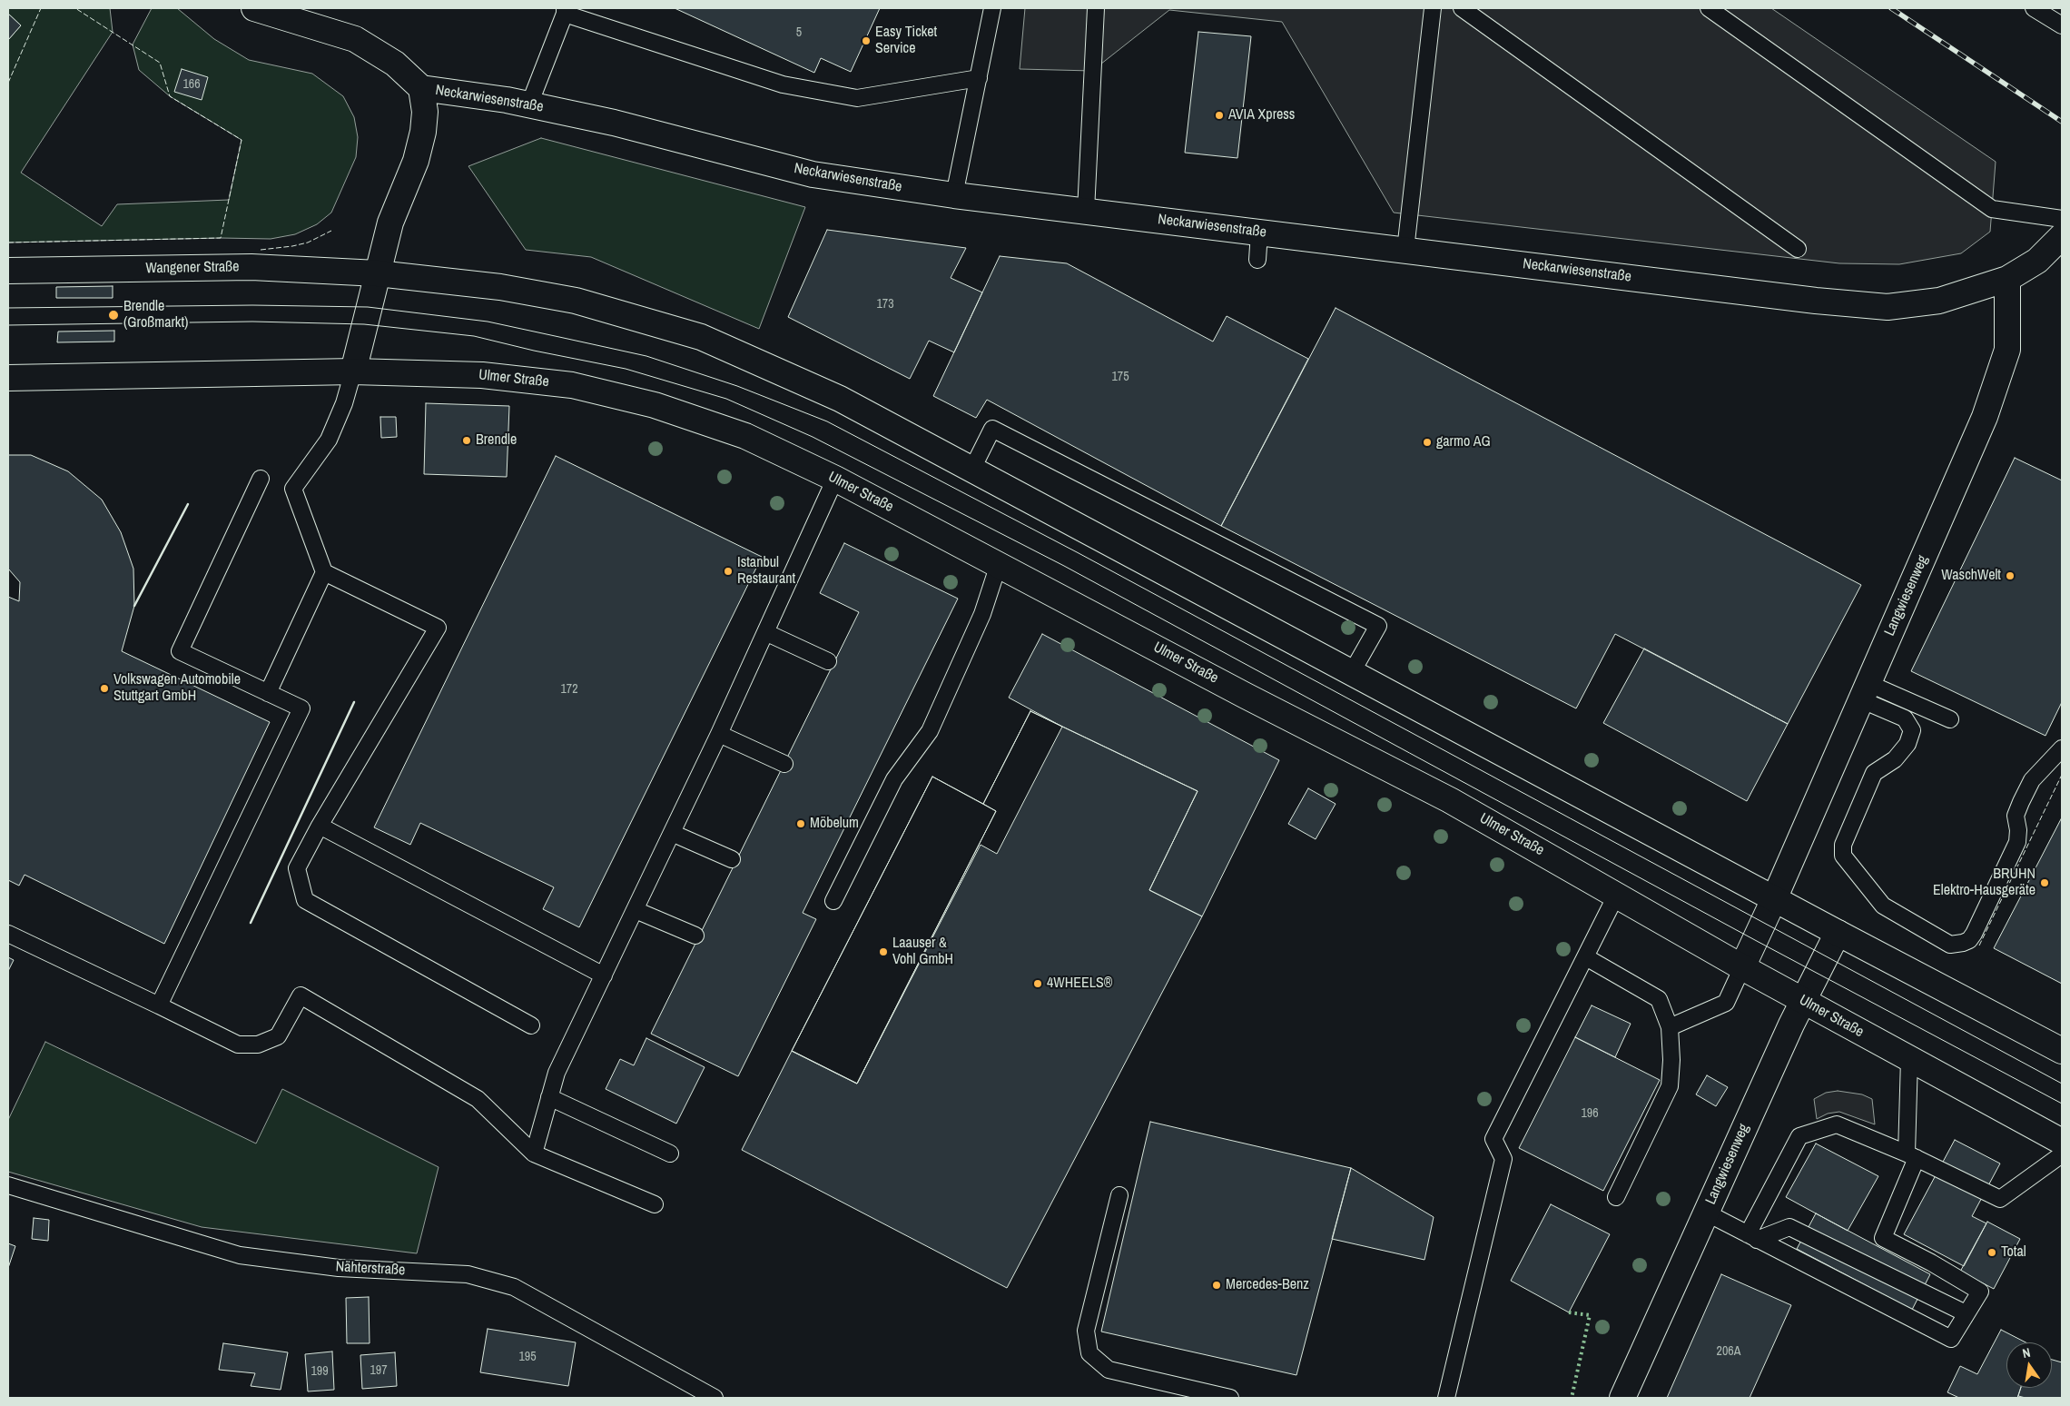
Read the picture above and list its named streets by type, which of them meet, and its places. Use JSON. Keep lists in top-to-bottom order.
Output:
{
  "streets": {
    "street": [
      "Neckarwiesenstraße",
      "Wangener Straße",
      "Ulmer Straße",
      "Langwiesenweg"
    ],
    "lane": ["Nähterstraße"]
  },
  "crossings": [
    ["Neckarwiesenstraße", "Langwiesenweg"],
    ["Ulmer Straße", "Langwiesenweg"]
  ],
  "places": [
    "Easy Ticket Service",
    "AVIA Xpress",
    "Brendle (Großmarkt)",
    "Brendle",
    "garmo AG",
    "Istanbul Restaurant",
    "WaschWelt",
    "Volkswagen Automobile Stuttgart GmbH",
    "Möbelum",
    "BRUHN Elektro-Hausgeräte",
    "Laauser & Vohl GmbH",
    "4WHEELS®",
    "Total",
    "Mercedes-Benz"
  ],
  "house_numbers": [
    "5",
    "166",
    "173",
    "175",
    "172",
    "196",
    "206A",
    "195",
    "197",
    "199"
  ],
  "north": "top"
}
